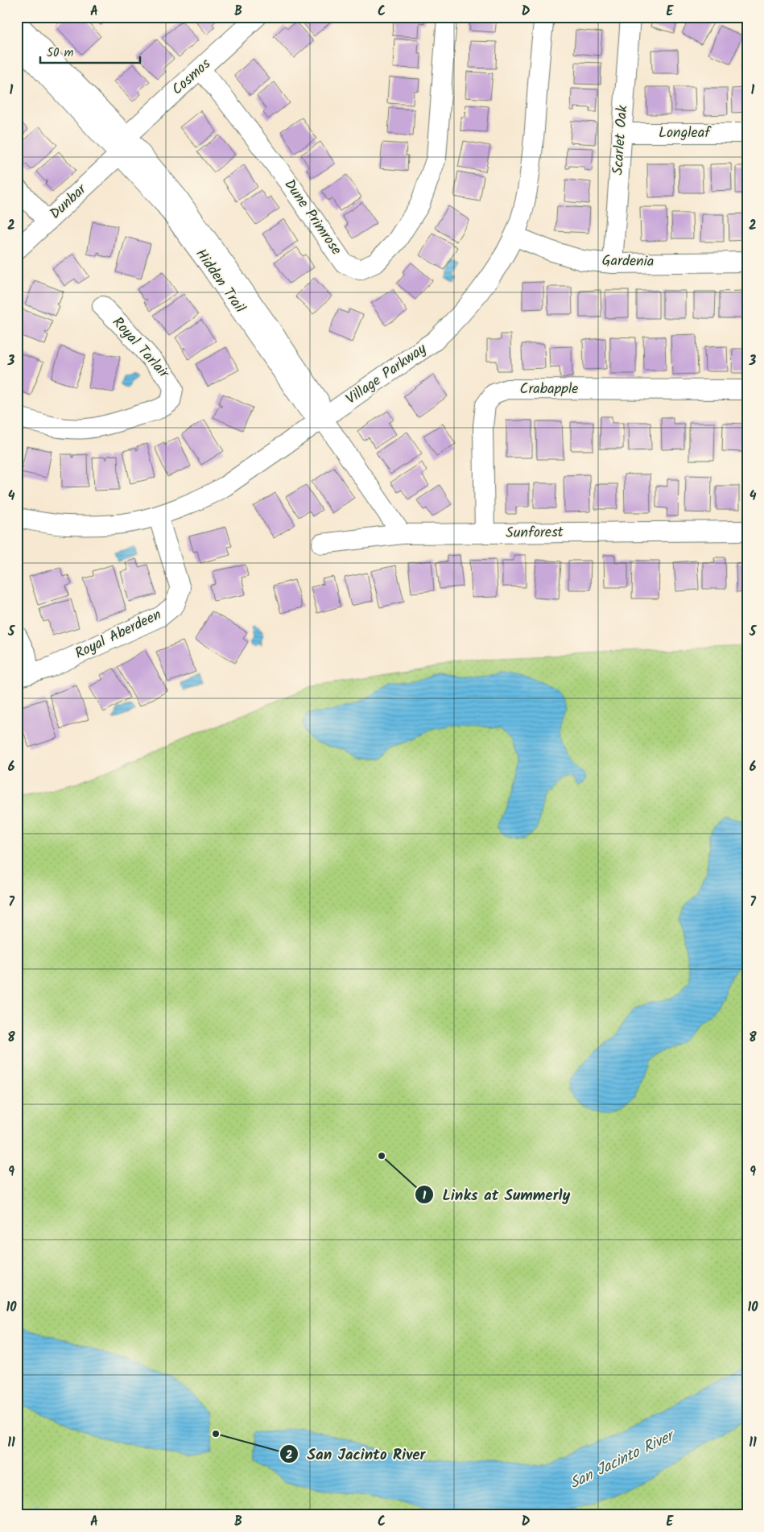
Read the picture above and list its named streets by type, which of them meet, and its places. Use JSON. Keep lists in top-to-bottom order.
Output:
{
  "streets": {
    "street": [
      "Cosmos",
      "Longleaf",
      "Scarlet Oak",
      "Dunbar",
      "Dune Primrose",
      "Gardenia",
      "Hidden Trail",
      "Royal Tarlair",
      "Village Parkway",
      "Crabapple",
      "Sunforest",
      "Royal Aberdeen"
    ]
  },
  "crossings": [
    ["Cosmos", "Dune Primrose"],
    ["Longleaf", "Scarlet Oak"],
    ["Scarlet Oak", "Gardenia"],
    ["Dunbar", "Hidden Trail"],
    ["Gardenia", "Village Parkway"],
    ["Hidden Trail", "Village Parkway"],
    ["Hidden Trail", "Sunforest"],
    ["Village Parkway", "Royal Aberdeen"],
    ["Crabapple", "Sunforest"]
  ],
  "water": ["San Jacinto River"],
  "places": ["Links at Summerly", "San Jacinto River"],
  "scale_bar": "50 m",
  "grid": {
    "columns": [
      "A",
      "B",
      "C",
      "D",
      "E"
    ],
    "rows": [
      "1",
      "2",
      "3",
      "4",
      "5",
      "6",
      "7",
      "8",
      "9",
      "10",
      "11"
    ]
  }
}
